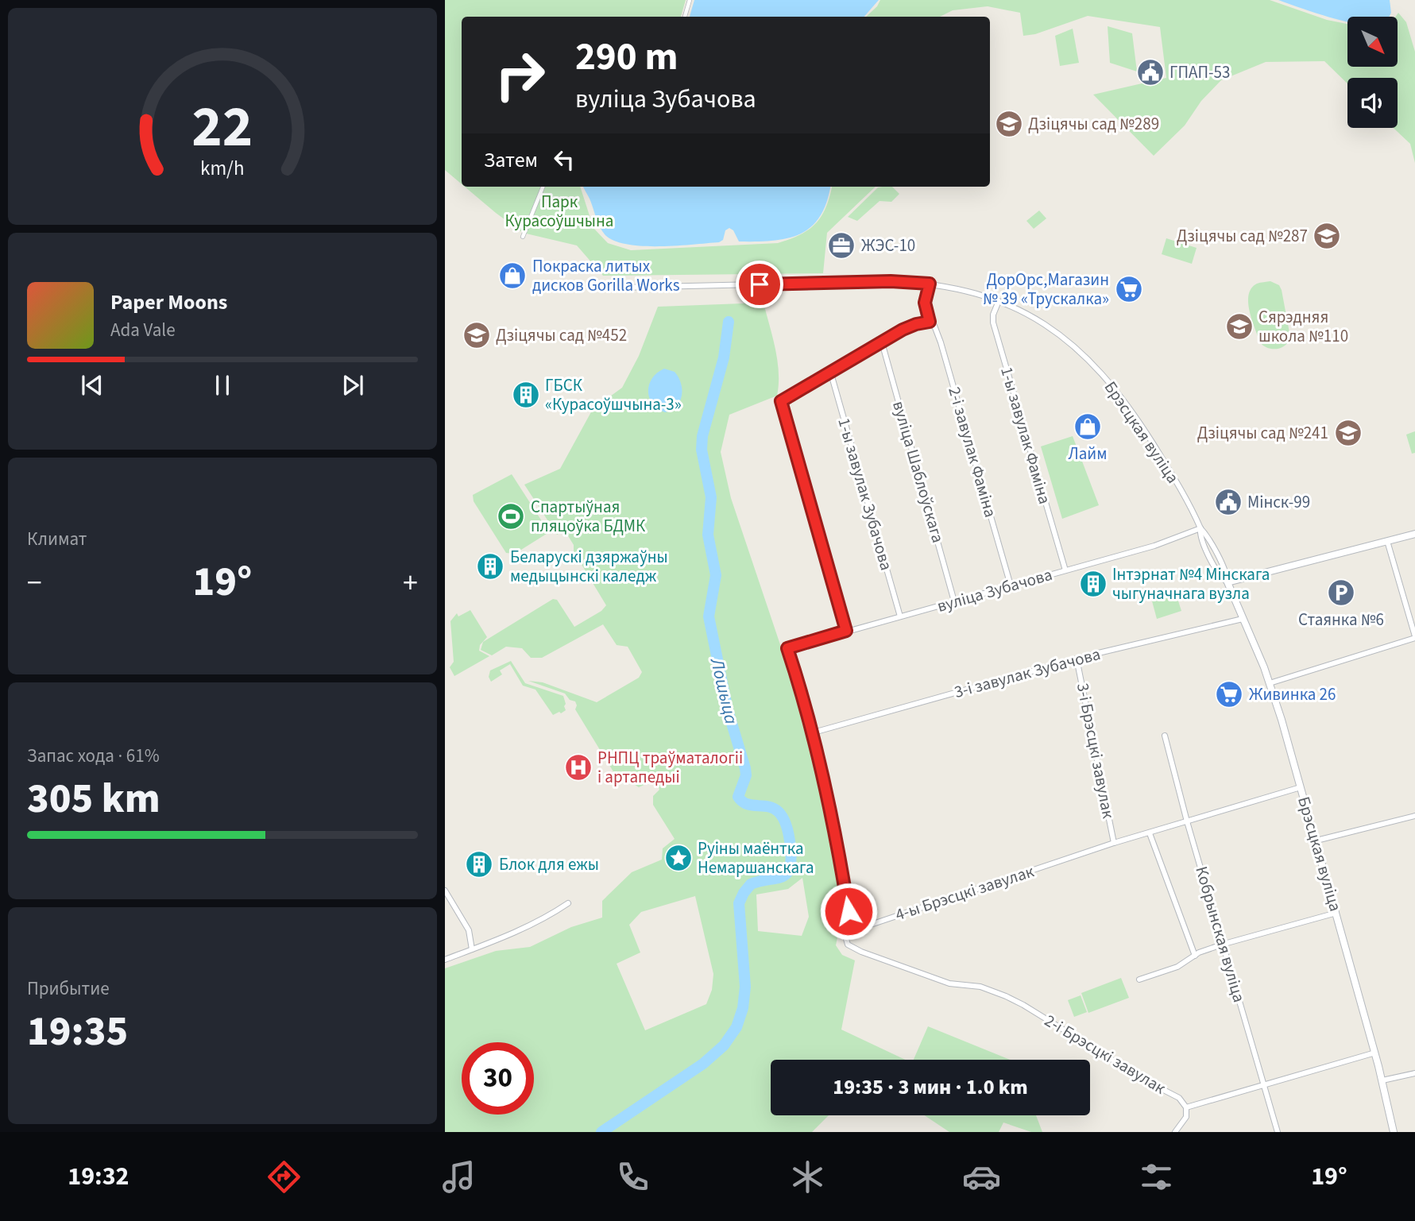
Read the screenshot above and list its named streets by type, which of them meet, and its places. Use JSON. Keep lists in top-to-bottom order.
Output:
{
  "streets": {
    "street": [
      "Брэсцкая вуліца",
      "1-ы завулак Фаміна",
      "2-і завулак Фаміна",
      "вуліца Шаблоўскага",
      "1-ы завулак Зубачова",
      "вуліца Зубачова",
      "3-і завулак Зубачова",
      "3-і Брэсцкі завулак",
      "4-ы Брэсцкі завулак",
      "Кобрынская вуліца",
      "2-і Брэсцкі завулак"
    ]
  },
  "crossings": [
    ["Брэсцкая вуліца", "1-ы завулак Фаміна"],
    ["Брэсцкая вуліца", "вуліца Зубачова"],
    ["Брэсцкая вуліца", "3-і завулак Зубачова"],
    ["Брэсцкая вуліца", "4-ы Брэсцкі завулак"],
    ["1-ы завулак Фаміна", "вуліца Зубачова"],
    ["2-і завулак Фаміна", "вуліца Зубачова"],
    ["вуліца Шаблоўскага", "вуліца Зубачова"],
    ["1-ы завулак Зубачова", "вуліца Зубачова"],
    ["вуліца Зубачова", "3-і завулак Зубачова"],
    ["3-і завулак Зубачова", "3-і Брэсцкі завулак"],
    ["3-і Брэсцкі завулак", "4-ы Брэсцкі завулак"],
    ["4-ы Брэсцкі завулак", "Кобрынская вуліца"],
    ["4-ы Брэсцкі завулак", "2-і Брэсцкі завулак"]
  ],
  "water": ["Лошыца"],
  "parks": ["Парк Курасоўшчына"],
  "places": {
    "public building": ["ГПАП-53", "Мінск-99"],
    "school or university": [
      "Дзіцячы сад №289",
      "Дзіцячы сад №287",
      "Сярэдняя школа №110",
      "Дзіцячы сад №452",
      "Дзіцячы сад №241"
    ],
    "office": ["ЖЭС-10"],
    "shop": ["Покраска литых дисков Gorilla Works", "Лайм"],
    "supermarket": ["ДорОрс,Магазин № 39 «Трускалка»", "Живинка 26"],
    "building": [
      "ГБСК «Курасоўшчына-3»",
      "Беларускі дзяржаўны медыцынскі каледж",
      "Інтэрнат №4 Мінскага чыгуначнага вузла",
      "Блок для ежы"
    ],
    "sports": ["Спартыўная пляцоўка БДМК"],
    "parking": ["Стаянка №6"],
    "hospital": ["РНПЦ траўматалогіі і артапедыі"],
    "place": ["Руіны маёнтка Немаршанскага"]
  },
  "north": "bottom right",
  "page": {
    "turn": ["290 m", "вуліца Зубачова"],
    "then": "Затем",
    "song": ["Paper Moons", "Ada Vale"],
    "tile": [
      "Климат",
      ["Запас хода · 61%", "305 km"],
      ["Прибытие", "19:35"]
    ],
    "heat": ["−", "19°", "+"],
    "limit": "30",
    "trip": "19:35 · 3 мин · 1.0 km",
    "tabs": ["19:32", "19°"],
    "gauge": ["22", "km/h"]
  }
}
